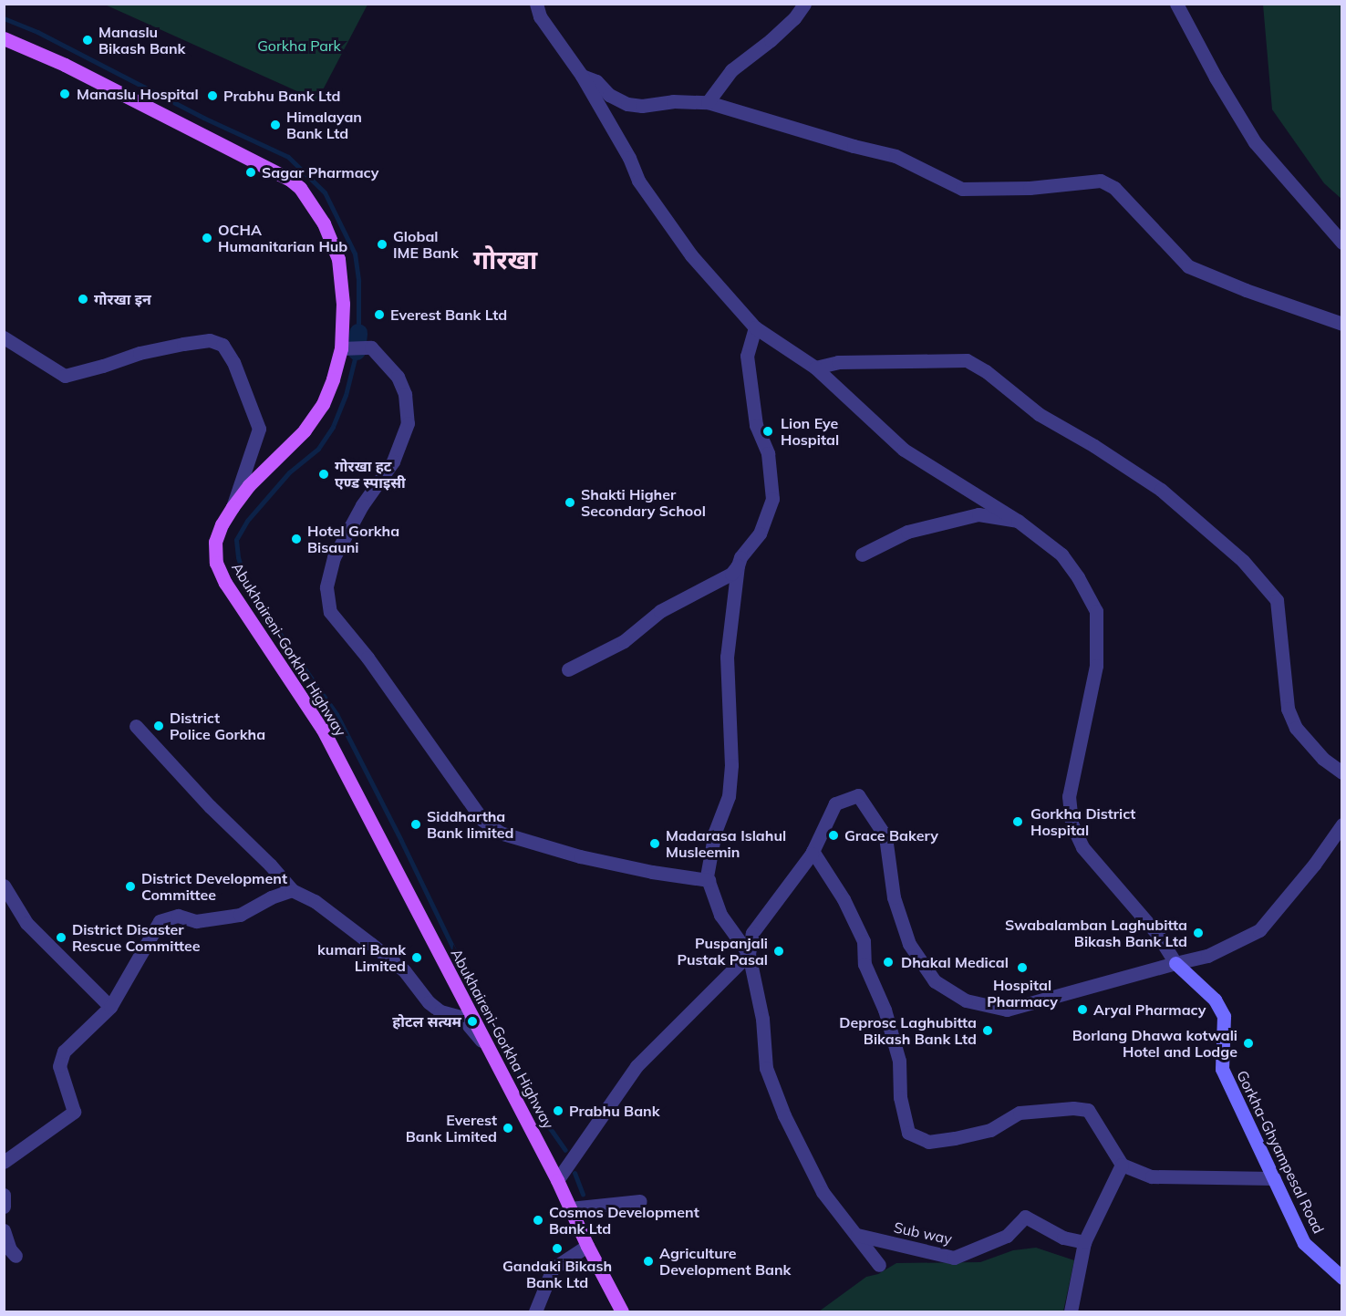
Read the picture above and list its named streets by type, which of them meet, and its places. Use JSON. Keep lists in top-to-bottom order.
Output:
{
  "streets": {
    "main road": ["Abukhaireni-Gorkha Highway", "Gorkha-Ghyampesal Road"],
    "street": ["Sub way"]
  },
  "districts": ["गोरखा"],
  "parks": ["Gorkha Park"],
  "places": [
    "Manaslu Bikash Bank",
    "Manaslu Hospital",
    "Prabhu Bank Ltd",
    "Himalayan Bank Ltd",
    "Sagar Pharmacy",
    "OCHA Humanitarian Hub",
    "Global IME Bank",
    "गोरखा इन",
    "Everest Bank Ltd",
    "Lion Eye Hospital",
    "गोरखा हट एण्ड स्पाइसी",
    "Shakti Higher Secondary School",
    "Hotel Gorkha Bisauni",
    "District Police Gorkha",
    "Gorkha District Hospital",
    "Siddhartha Bank limited",
    "Grace Bakery",
    "Madarasa Islahul Musleemin",
    "District Development Committee",
    "Swabalamban Laghubitta Bikash Bank Ltd",
    "District Disaster Rescue Committee",
    "Puspanjali Pustak Pasal",
    "kumari Bank Limited",
    "Dhakal Medical",
    "Hospital Pharmacy",
    "Aryal Pharmacy",
    "होटल सत्यम",
    "Deprosc Laghubitta Bikash Bank Ltd",
    "Borlang Dhawa kotwali Hotel and Lodge",
    "Prabhu Bank",
    "Everest Bank Limited",
    "Cosmos Development Bank Ltd",
    "Gandaki Bikash Bank Ltd",
    "Agriculture Development Bank"
  ]
}
